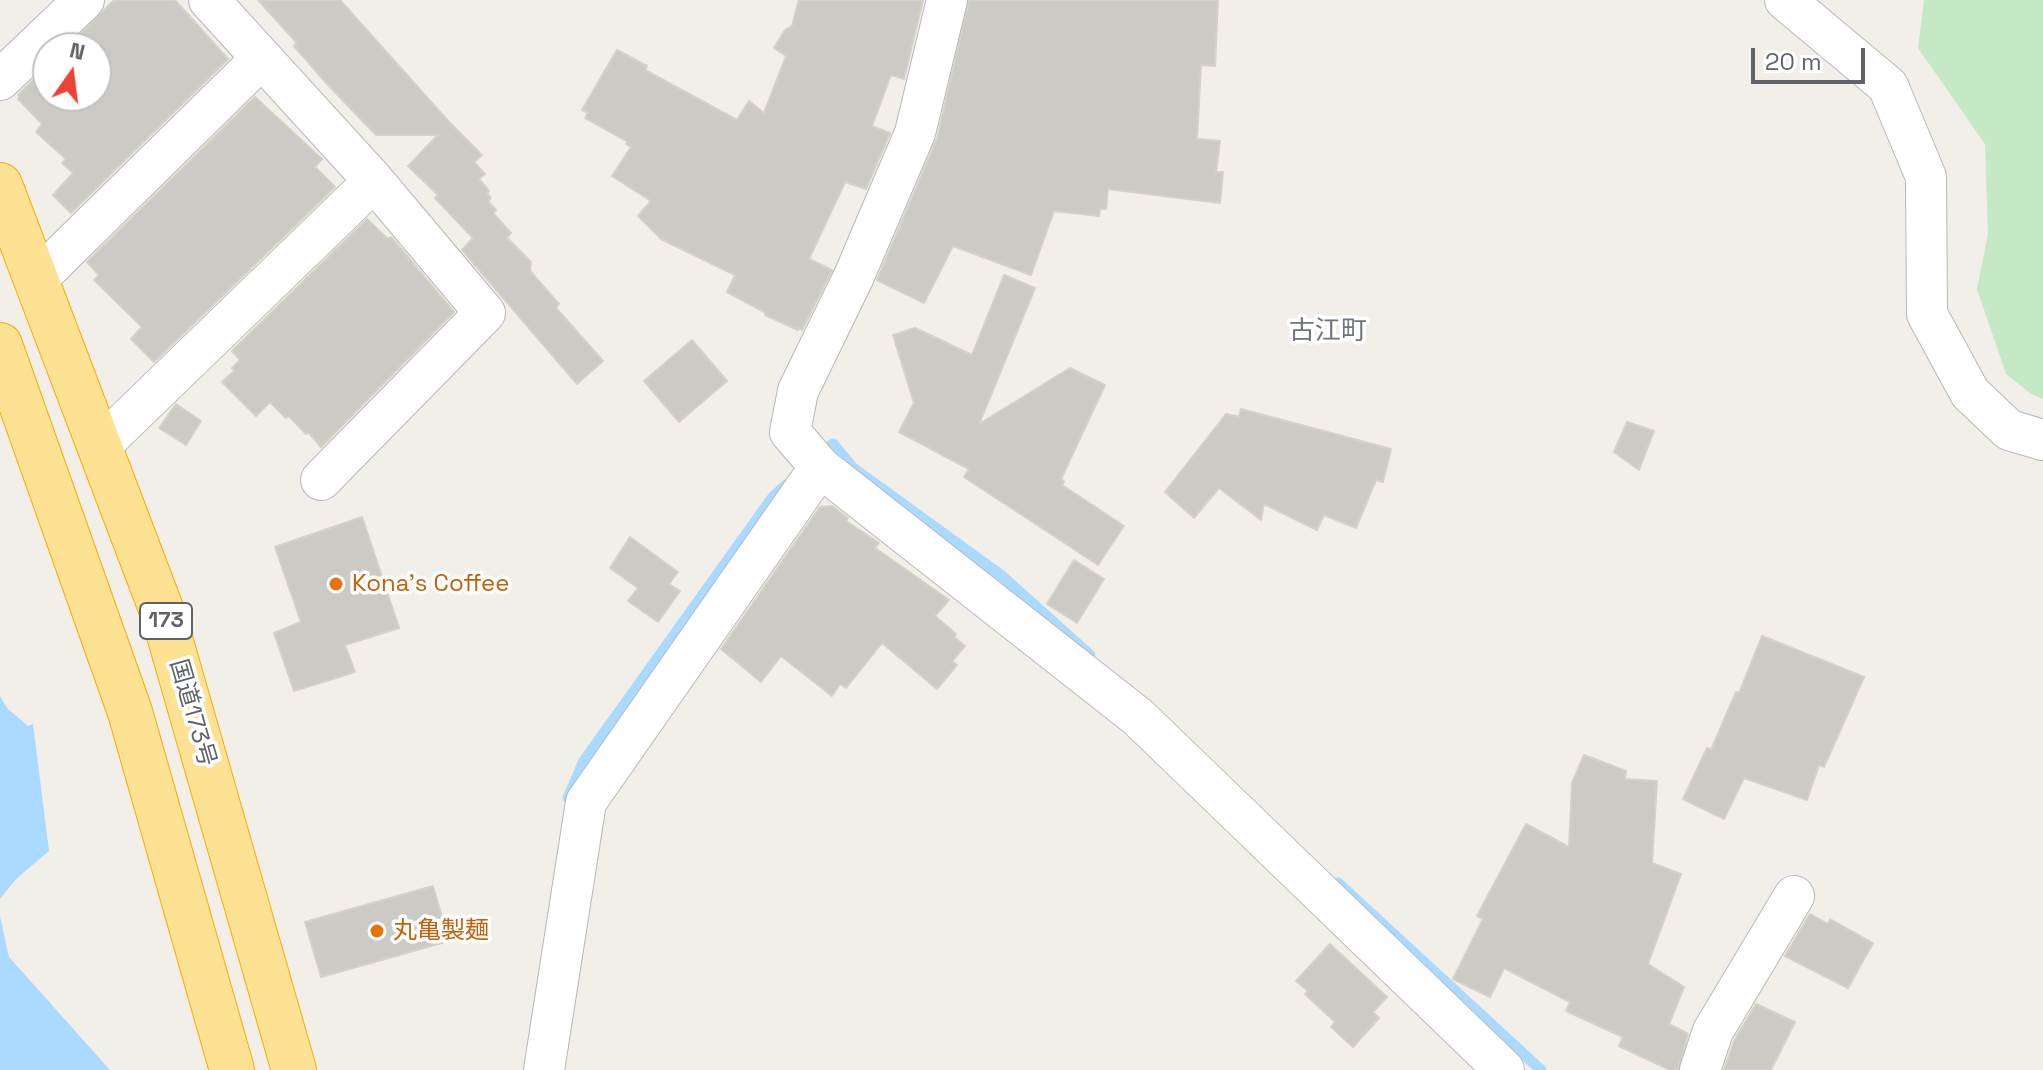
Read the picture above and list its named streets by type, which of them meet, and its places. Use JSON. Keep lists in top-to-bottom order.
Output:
{
  "streets": {
    "highway": ["173", "国道173号"]
  },
  "districts": ["古江町"],
  "places": ["Kona's Coffee", "丸亀製麺"],
  "scale_bar": "20 m",
  "north": "top"
}
